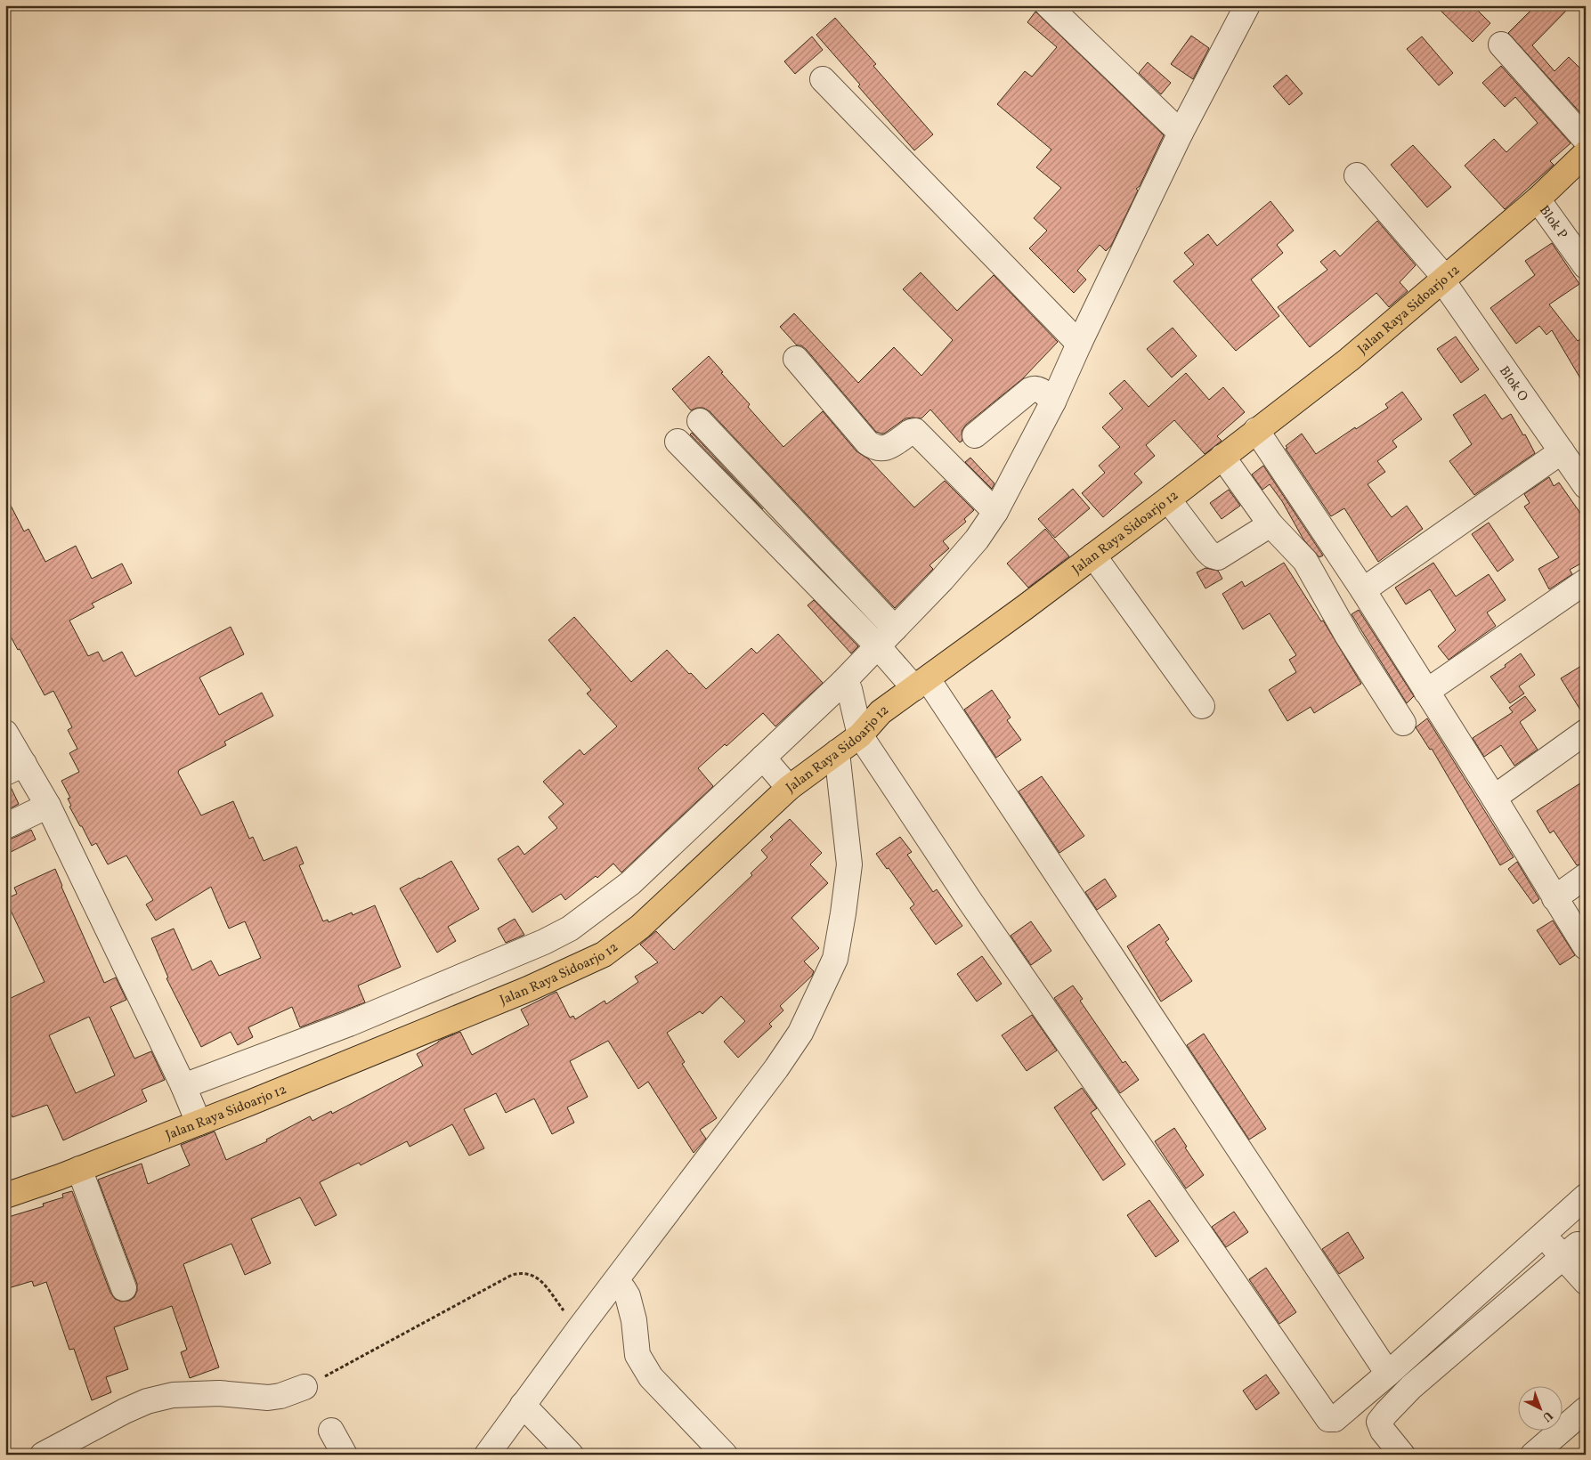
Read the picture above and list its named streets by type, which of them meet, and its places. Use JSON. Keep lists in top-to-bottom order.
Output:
{
  "streets": {
    "main road": ["Jalan Raya Sidoarjo 12"],
    "street": ["Blok P", "Blok O"]
  },
  "crossings": [
    ["Blok P", "Jalan Raya Sidoarjo 12"],
    ["Jalan Raya Sidoarjo 12", "Blok O"]
  ],
  "north": "bottom right"
}
